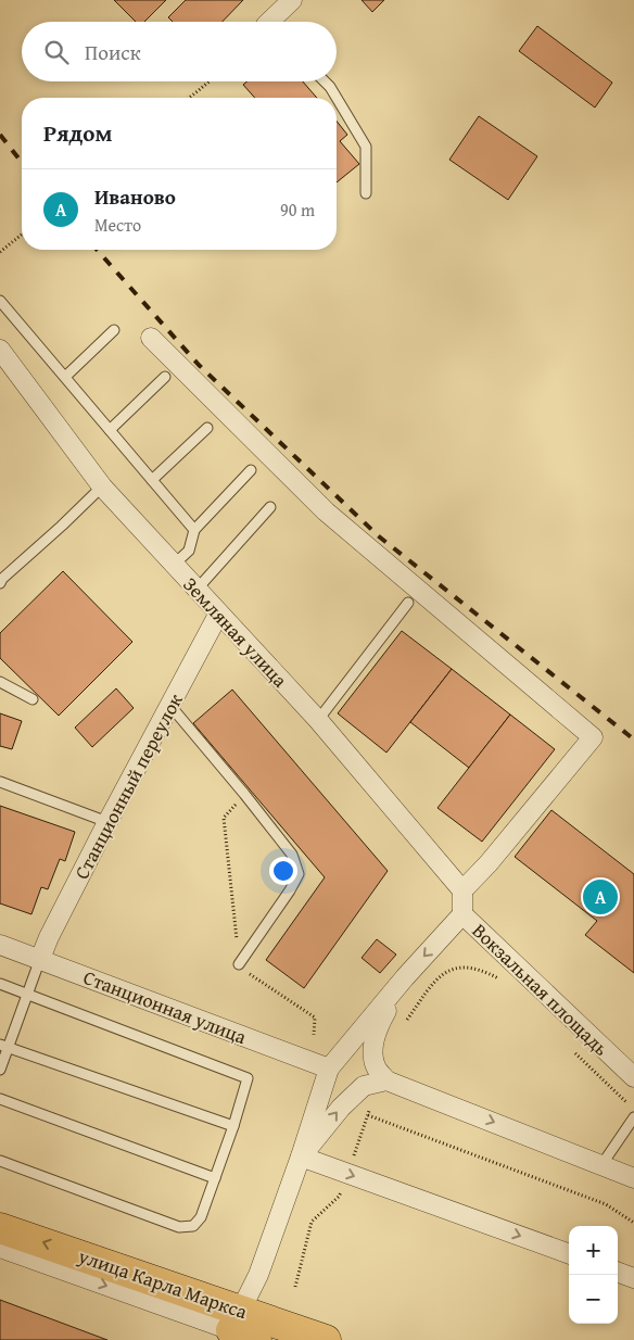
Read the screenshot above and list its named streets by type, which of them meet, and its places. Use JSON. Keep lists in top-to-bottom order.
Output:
{
  "streets": {
    "main road": ["улица Карла Маркса"],
    "street": [
      "Земляная улица",
      "Станционный переулок",
      "Вокзальная площадь",
      "Станционная улица"
    ]
  },
  "crossings": [
    ["Земляная улица", "Станционный переулок"],
    ["Станционный переулок", "Станционная улица"],
    ["Вокзальная площадь", "Станционная улица"],
    ["Вокзальная площадь", "улица Карла Маркса"]
  ],
  "page": {
    "search": "Поиск",
    "heading": "Рядом",
    "list": [
      {
        "mark": "A",
        "name": "Иваново",
        "note": "Место",
        "value": "90 m"
      }
    ],
    "pins": "A",
    "map_buttons": ["+", "−"]
  }
}
